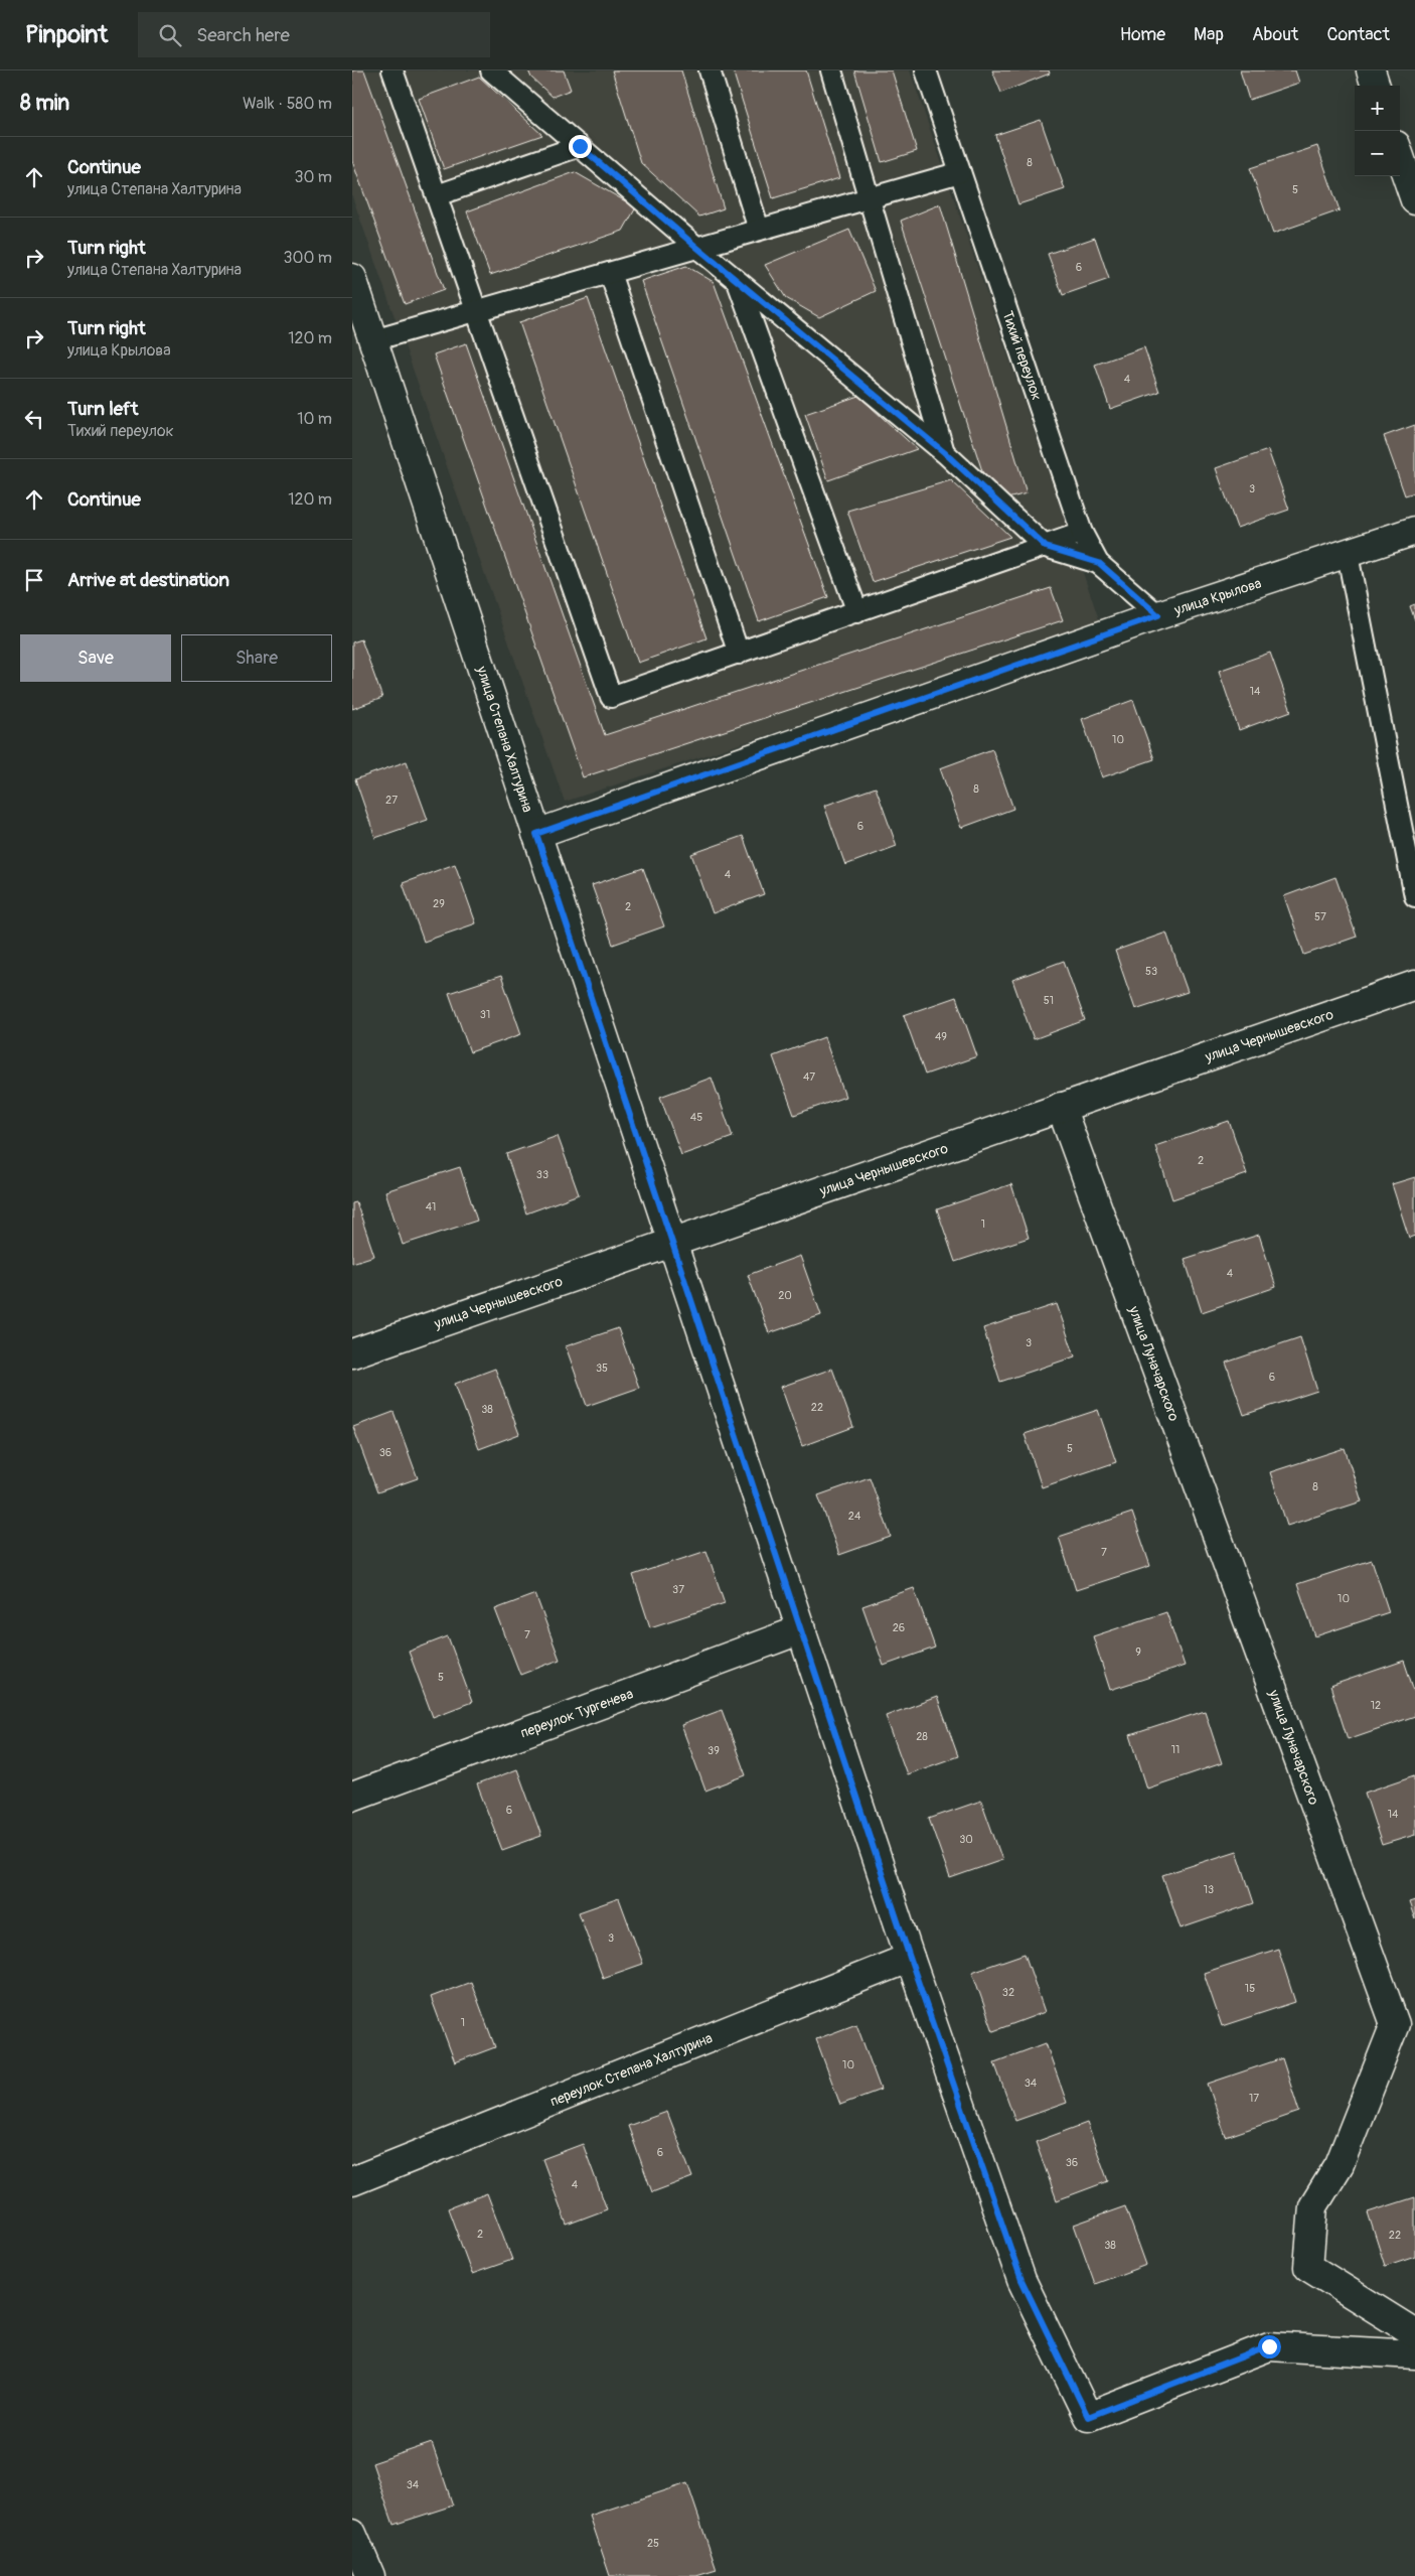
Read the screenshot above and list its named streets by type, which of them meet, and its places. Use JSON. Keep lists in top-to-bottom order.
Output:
{
  "streets": {
    "street": [
      "улица Крылова",
      "улица Степана Халтурина",
      "улица Чернышевского",
      "улица Луначарского",
      "переулок Тургенева",
      "переулок Степана Халтурина"
    ],
    "lane": ["Тихий переулок"]
  },
  "crossings": [
    ["Тихий переулок", "улица Крылова"],
    ["улица Крылова", "улица Степана Халтурина"],
    ["улица Степана Халтурина", "улица Чернышевского"],
    ["улица Степана Халтурина", "переулок Тургенева"],
    ["улица Степана Халтурина", "переулок Степана Халтурина"],
    ["улица Чернышевского", "улица Луначарского"]
  ],
  "house_numbers": [
    "8",
    "5",
    "6",
    "4",
    "3",
    "14",
    "10",
    "8",
    "27",
    "6",
    "4",
    "29",
    "2",
    "57",
    "53",
    "51",
    "31",
    "49",
    "47",
    "45",
    "2",
    "33",
    "41",
    "1",
    "4",
    "20",
    "3",
    "35",
    "6",
    "22",
    "38",
    "5",
    "36",
    "8",
    "24",
    "7",
    "37",
    "10",
    "26",
    "7",
    "9",
    "5",
    "12",
    "28",
    "11",
    "39",
    "6",
    "14",
    "30",
    "13",
    "3",
    "15",
    "32",
    "1",
    "10",
    "34",
    "17",
    "6",
    "36",
    "4",
    "2",
    "22",
    "38",
    "34",
    "25"
  ],
  "page": {
    "header": "Pinpoint",
    "search": "Search here",
    "nav": [
      "Home",
      "Map",
      "About",
      "Contact"
    ],
    "heading": ["8 min", "Walk · 580 m"],
    "map_buttons": ["+", "−"],
    "list": [
      ["Continue", "улица Степана Халтурина", "30 m"],
      ["Turn right", "улица Степана Халтурина", "300 m"],
      ["Turn right", "улица Крылова", "120 m"],
      ["Turn left", "Тихий переулок", "10 m"],
      ["Continue", "120 m"],
      "Arrive at destination"
    ],
    "buttons": ["Save", "Share"]
  }
}
